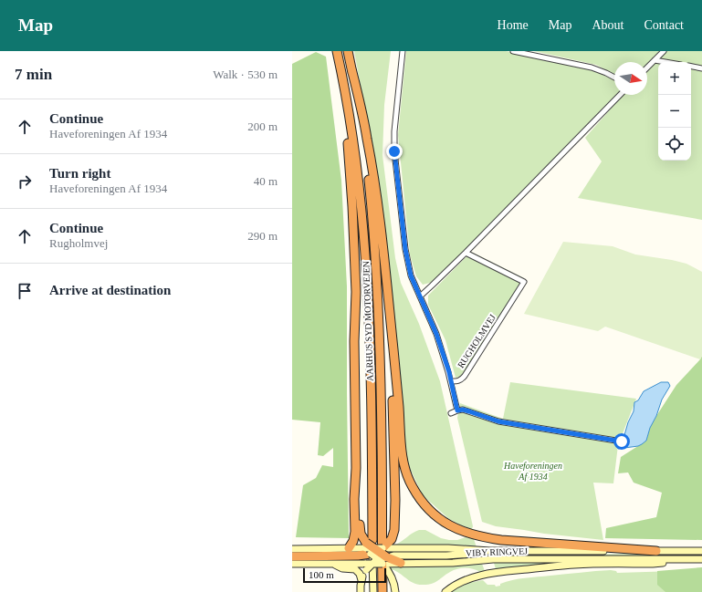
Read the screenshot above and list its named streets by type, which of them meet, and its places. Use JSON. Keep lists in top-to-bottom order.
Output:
{
  "streets": {
    "highway": ["AARHUS SYD MOTORVEJEN"],
    "main road": ["VIBY RINGVEJ"],
    "street": ["RUGHOLMVEJ"]
  },
  "crossings": [
    ["AARHUS SYD MOTORVEJEN", "VIBY RINGVEJ"]
  ],
  "parks": ["Haveforeningen Af 1934"],
  "scale_bar": "100 m",
  "north": "right",
  "page": {
    "header": "Map",
    "nav": [
      "Home",
      "Map",
      "About",
      "Contact"
    ],
    "heading": ["7 min", "Walk · 530 m"],
    "map_buttons": ["+", "−"],
    "list": [
      ["Continue", "Haveforeningen Af 1934", "200 m"],
      ["Turn right", "Haveforeningen Af 1934", "40 m"],
      ["Continue", "Rugholmvej", "290 m"],
      "Arrive at destination"
    ],
    "scale": "100 m"
  }
}
